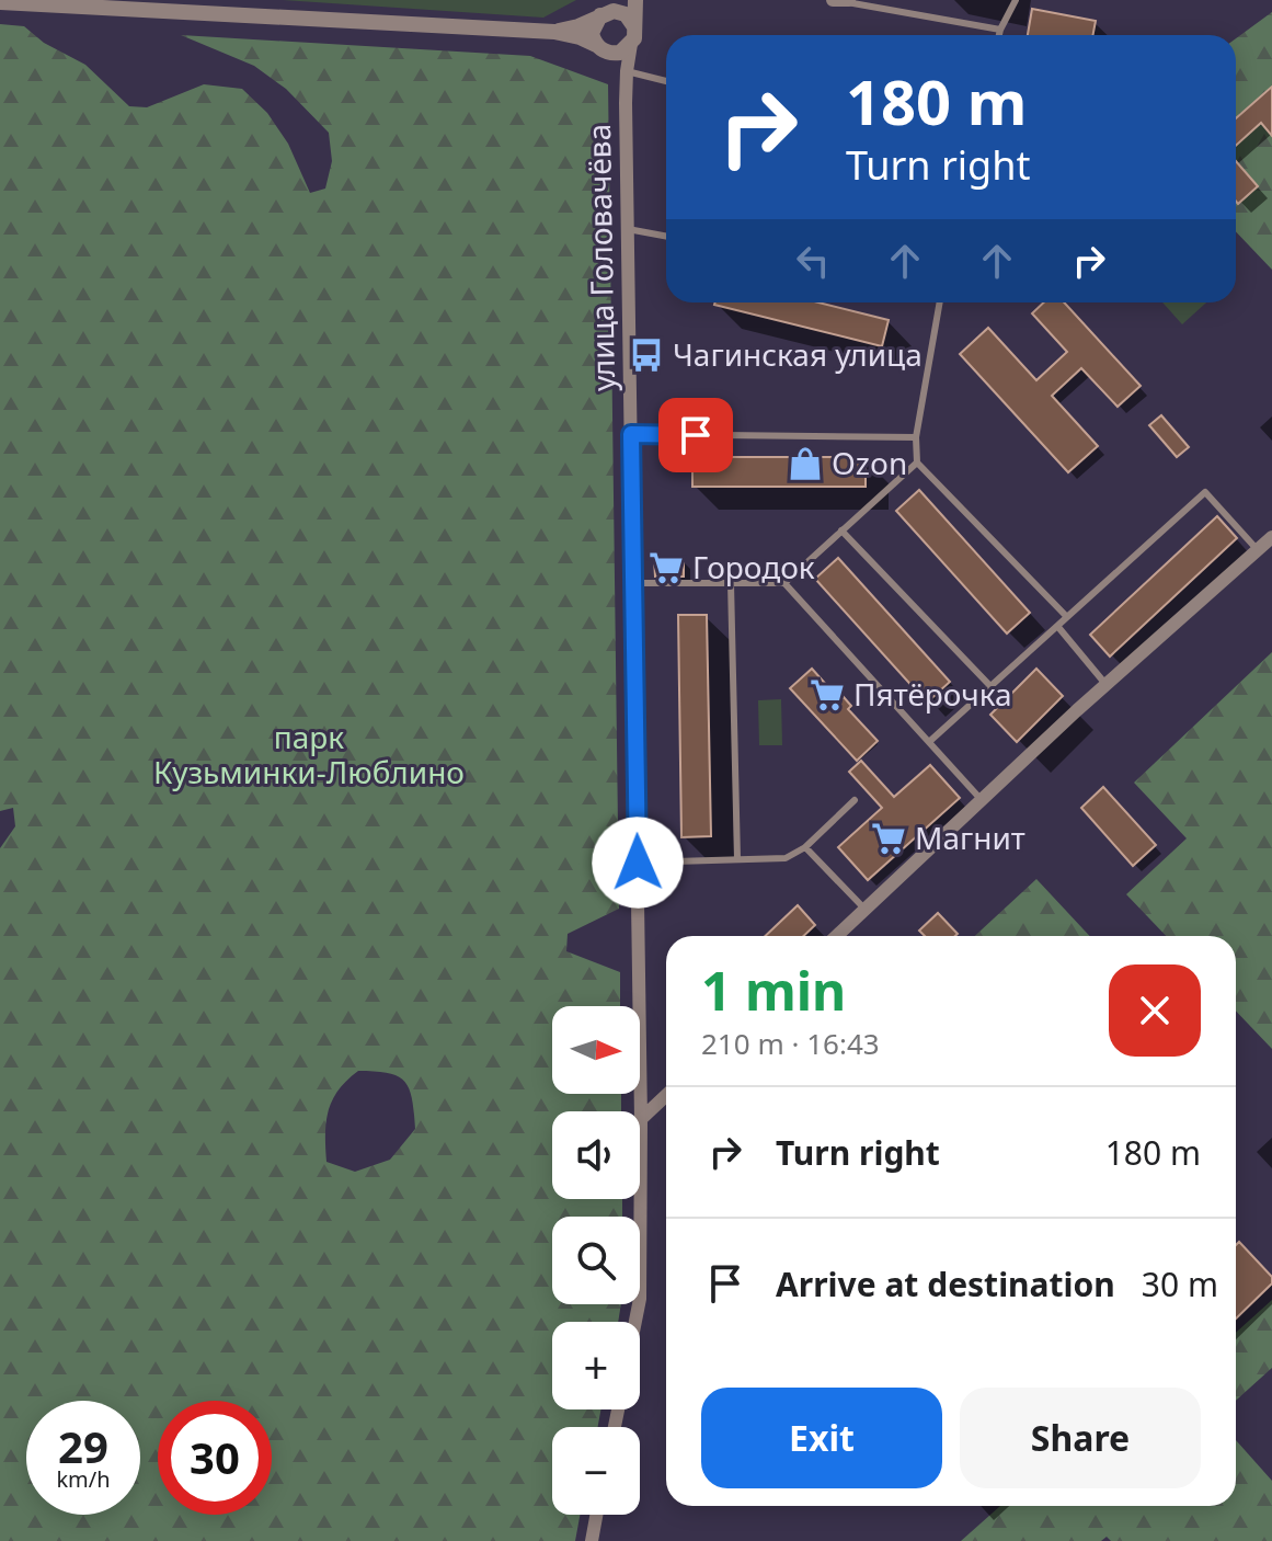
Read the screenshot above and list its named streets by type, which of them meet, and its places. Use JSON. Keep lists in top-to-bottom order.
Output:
{
  "streets": {
    "street": ["улица Головачёва"]
  },
  "parks": ["парк Кузьминки-Люблино"],
  "places": {
    "bus stop": ["Чагинская улица"],
    "shop": ["Ozon"],
    "supermarket": ["Городок", "Пятёрочка", "Магнит"]
  },
  "north": "right",
  "page": {
    "turn": ["180 m", "Turn right"],
    "heading": ["1 min", "210 m · 16:43"],
    "map_buttons": ["+", "−"],
    "list": [
      {
        "name": "Turn right",
        "value": "180 m"
      },
      {
        "name": "Arrive at destination",
        "value": "30 m"
      }
    ],
    "buttons": ["Exit", "Share"],
    "speed": "29 km/h",
    "limit": "30"
  }
}
